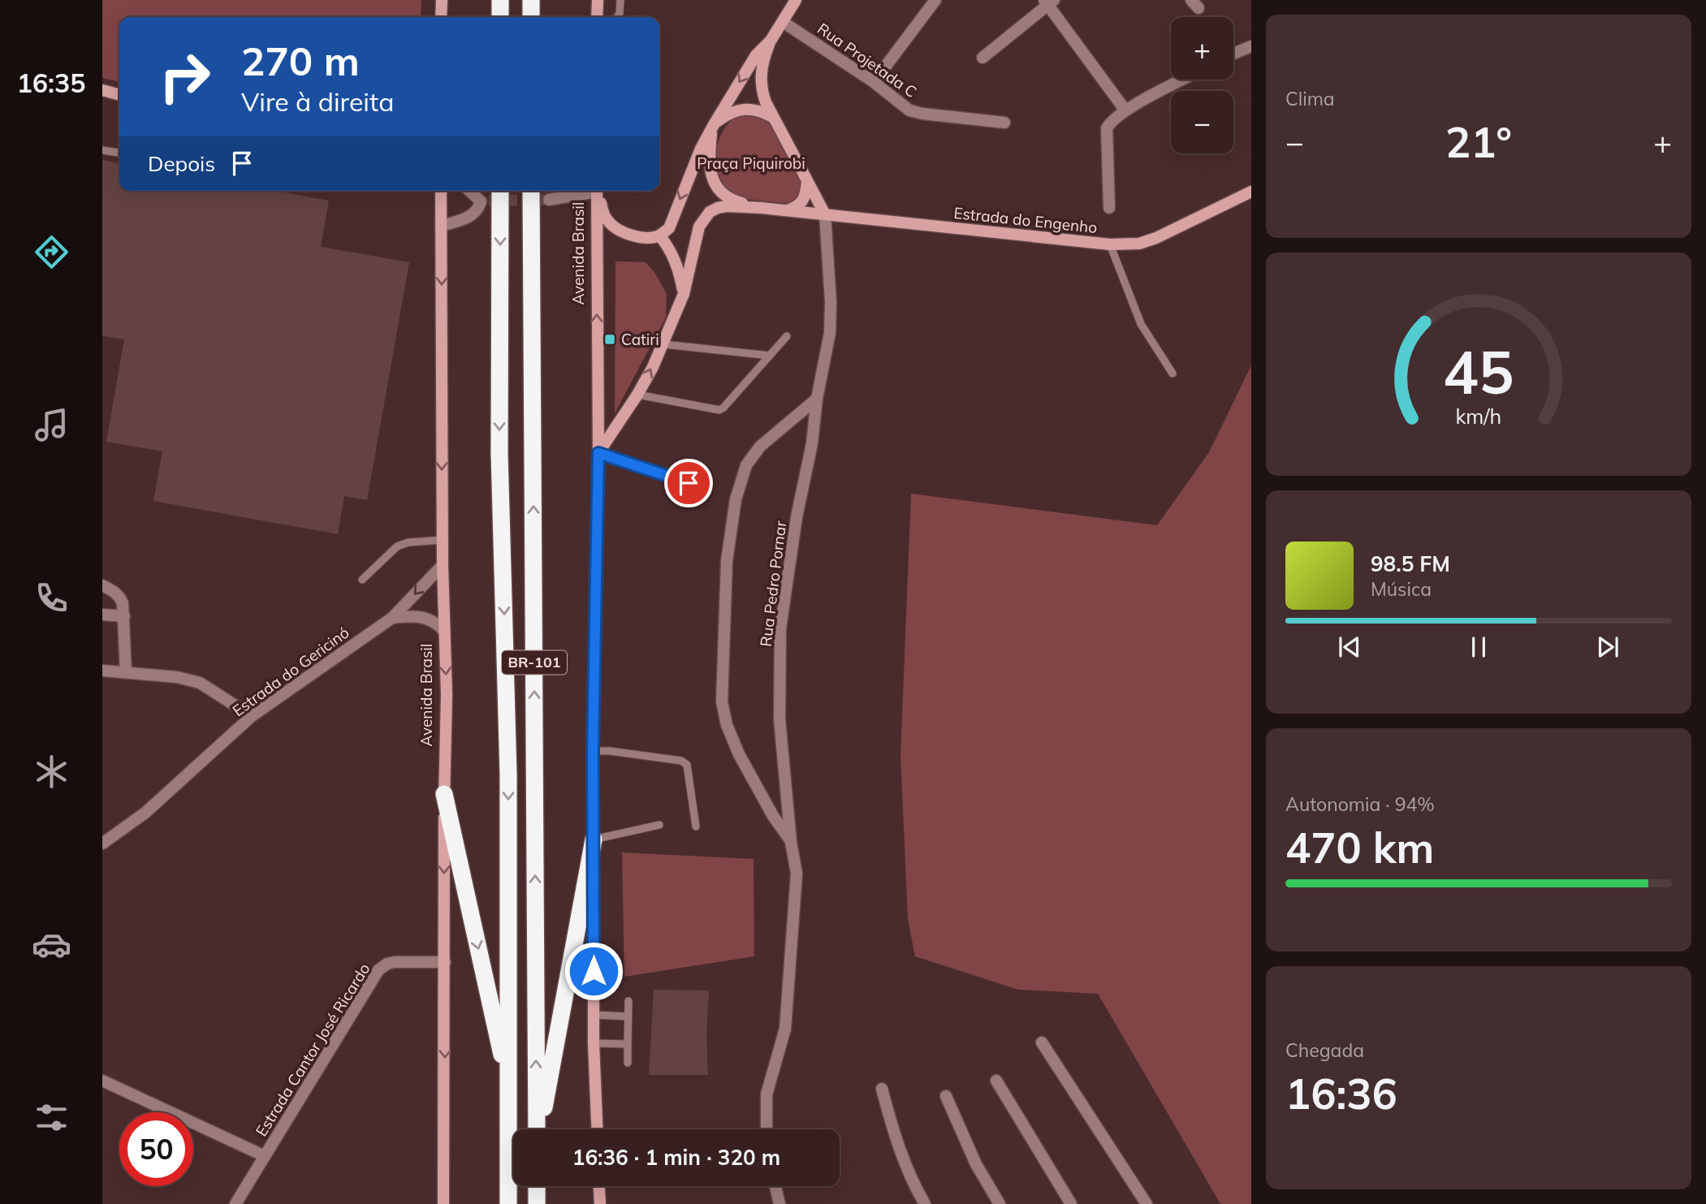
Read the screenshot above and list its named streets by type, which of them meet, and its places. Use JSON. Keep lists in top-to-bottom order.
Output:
{
  "streets": {
    "highway": ["BR-101"],
    "main road": ["Estrada do Engenho", "Avenida Brasil"],
    "street": [
      "Rua Projetada C",
      "Rua Pedro Pornar",
      "Estrada do Gericinó",
      "Estrada Cantor José Ricardo"
    ]
  },
  "crossings": [
    ["Estrada do Engenho", "Rua Pedro Pornar"],
    ["Avenida Brasil", "Estrada do Gericinó"],
    ["Avenida Brasil", "Estrada Cantor José Ricardo"]
  ],
  "parks": ["Praça Piquirobi"],
  "places": {
    "transit": ["Catiri"]
  },
  "page": {
    "tabs": "16:35",
    "tile": [
      "Clima",
      ["Autonomia · 94%", "470 km"],
      ["Chegada", "16:36"]
    ],
    "map_buttons": ["+", "−"],
    "turn": ["270 m", "Vire à direita"],
    "heat": ["−", "21°", "+"],
    "then": "Depois",
    "song": ["98.5 FM", "Música"],
    "limit": "50",
    "trip": "16:36 · 1 min · 320 m",
    "gauge": ["45", "km/h"]
  }
}
